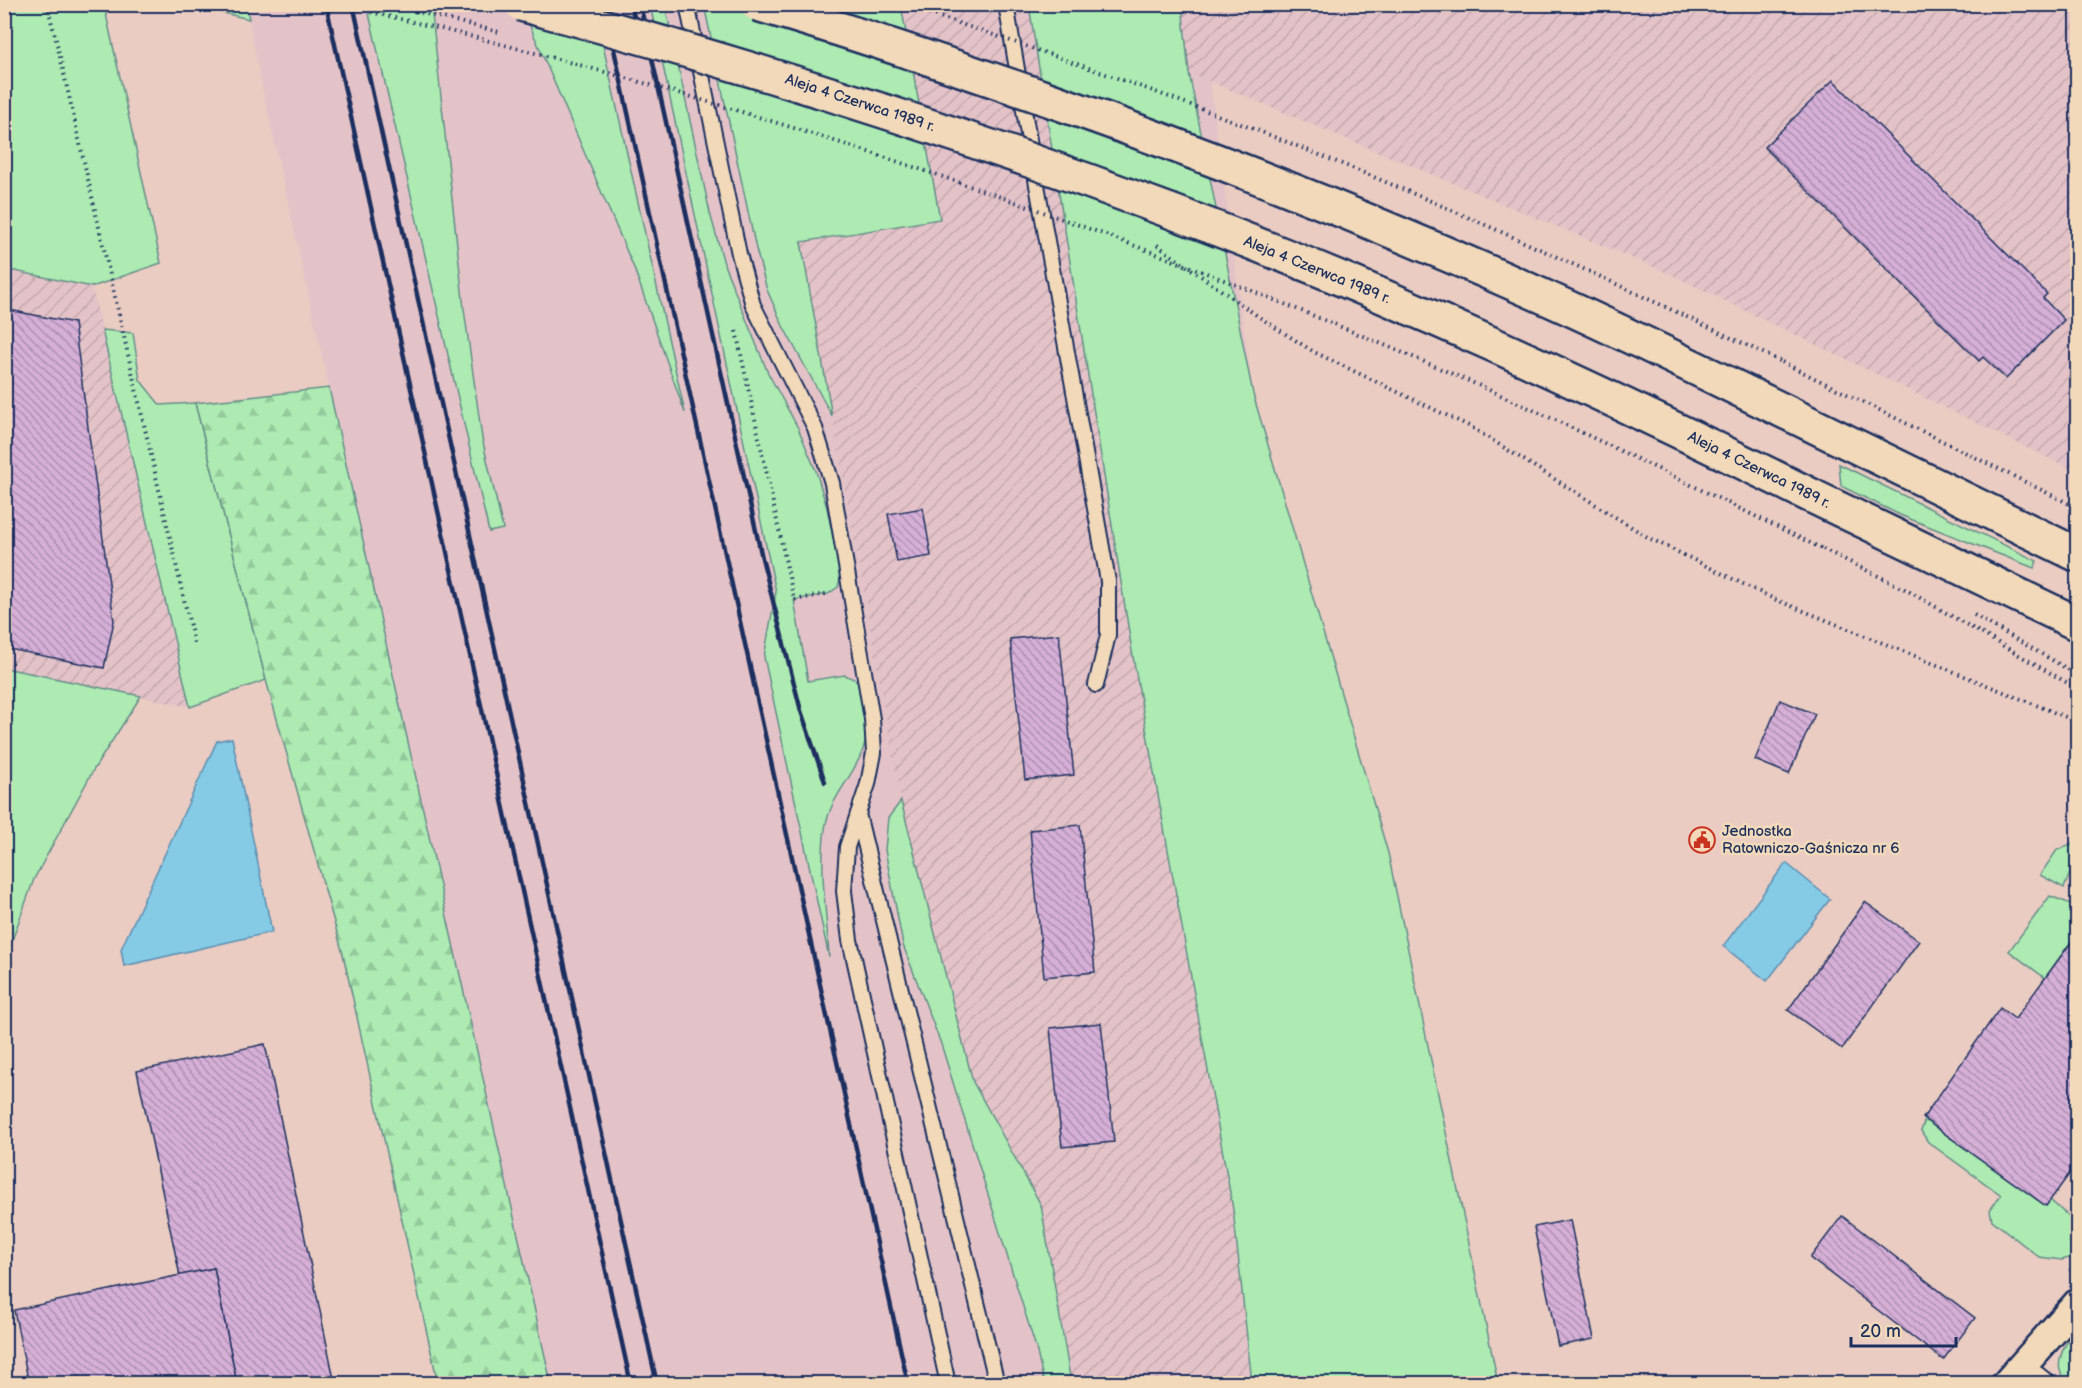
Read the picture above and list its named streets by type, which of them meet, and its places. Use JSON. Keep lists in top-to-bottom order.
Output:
{
  "streets": {
    "main road": ["Aleja 4 Czerwca 1989 r."]
  },
  "places": {
    "public building": ["Jednostka Ratowniczo-Gaśnicza nr 6"]
  },
  "scale_bar": "20 m"
}
